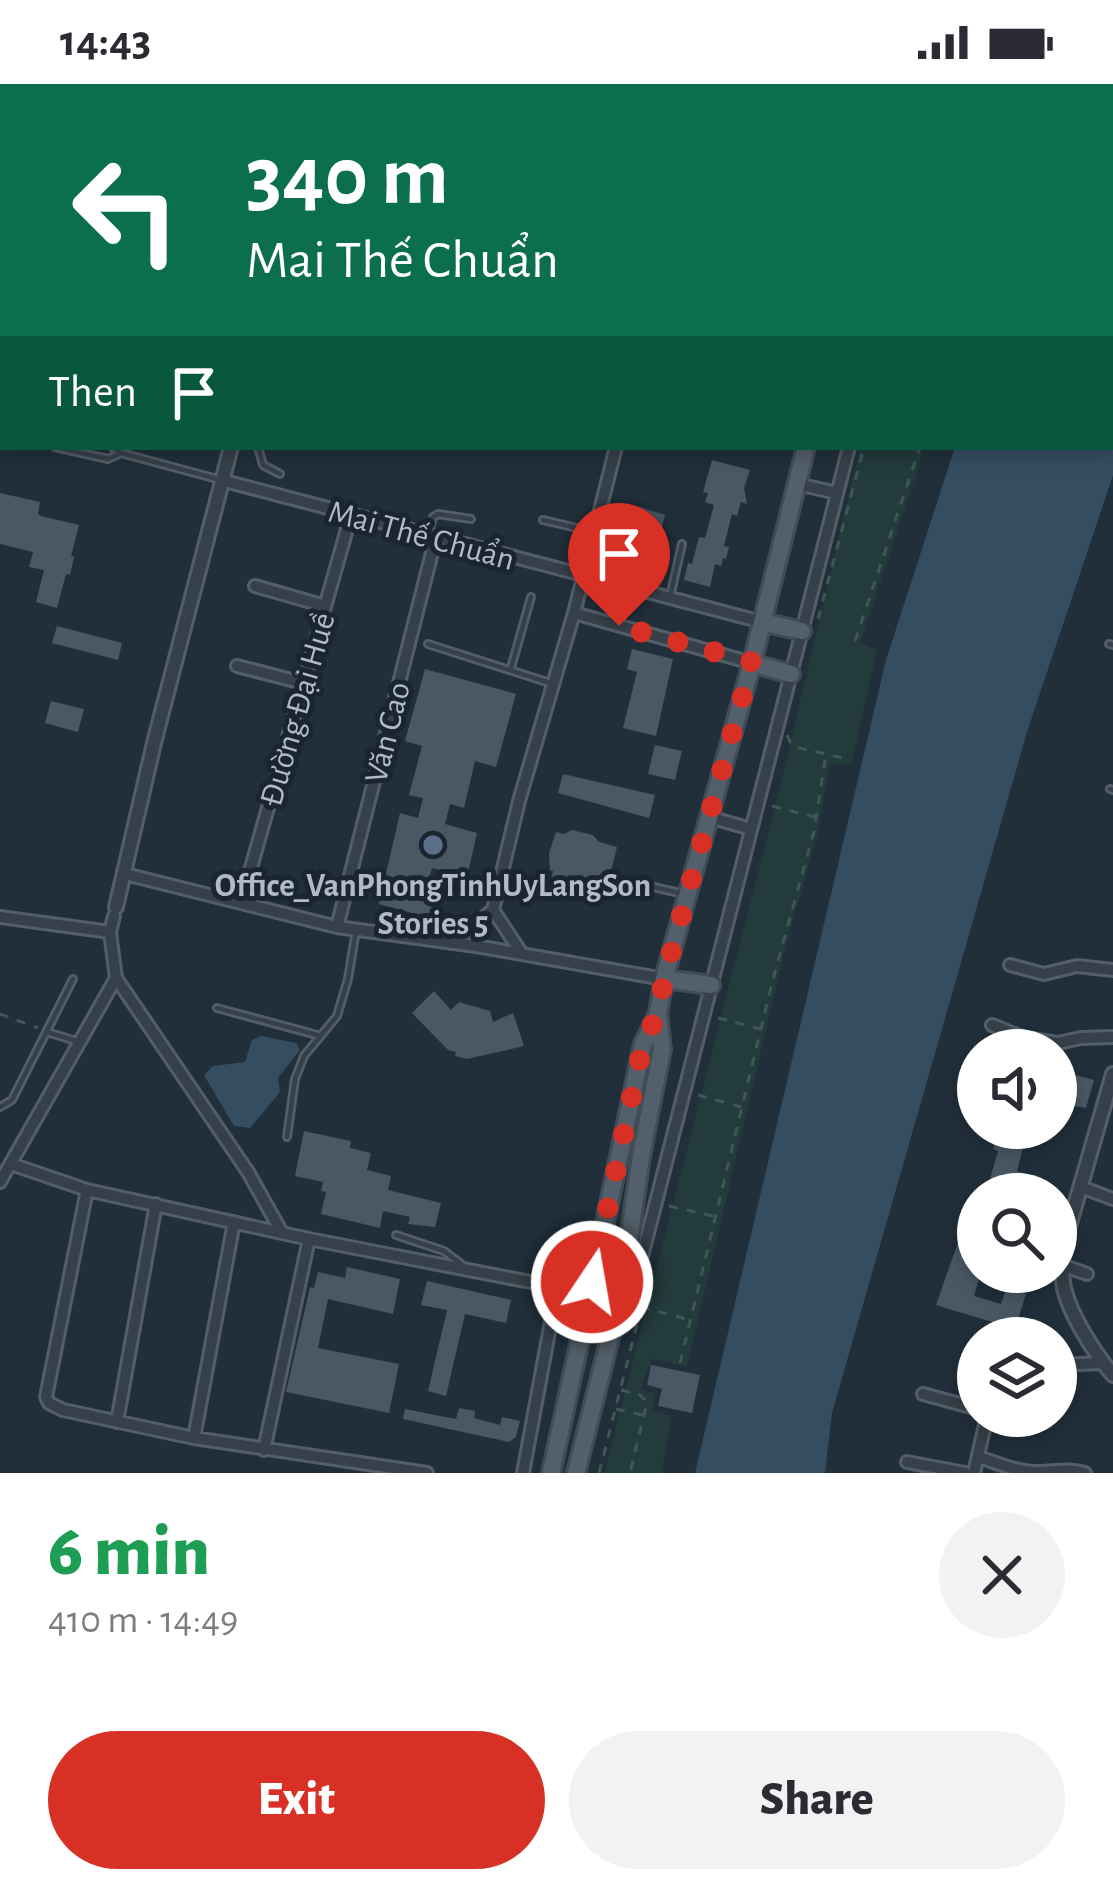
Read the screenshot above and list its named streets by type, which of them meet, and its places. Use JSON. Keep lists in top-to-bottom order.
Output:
{
  "streets": {
    "street": ["Mai Thế Chuẩn", "Đường Đại Huề", "Văn Cao"]
  },
  "crossings": [
    ["Mai Thế Chuẩn", "Đường Đại Huề"],
    ["Mai Thế Chuẩn", "Văn Cao"]
  ],
  "places": ["Office_VanPhongTinhUyLangSon Stories 5"],
  "page": {
    "status": "14:43",
    "turn": ["340 m", "Mai Thế Chuẩn"],
    "then": "Then",
    "heading": ["6 min", "410 m · 14:49"],
    "buttons": ["Exit", "Share"]
  }
}
